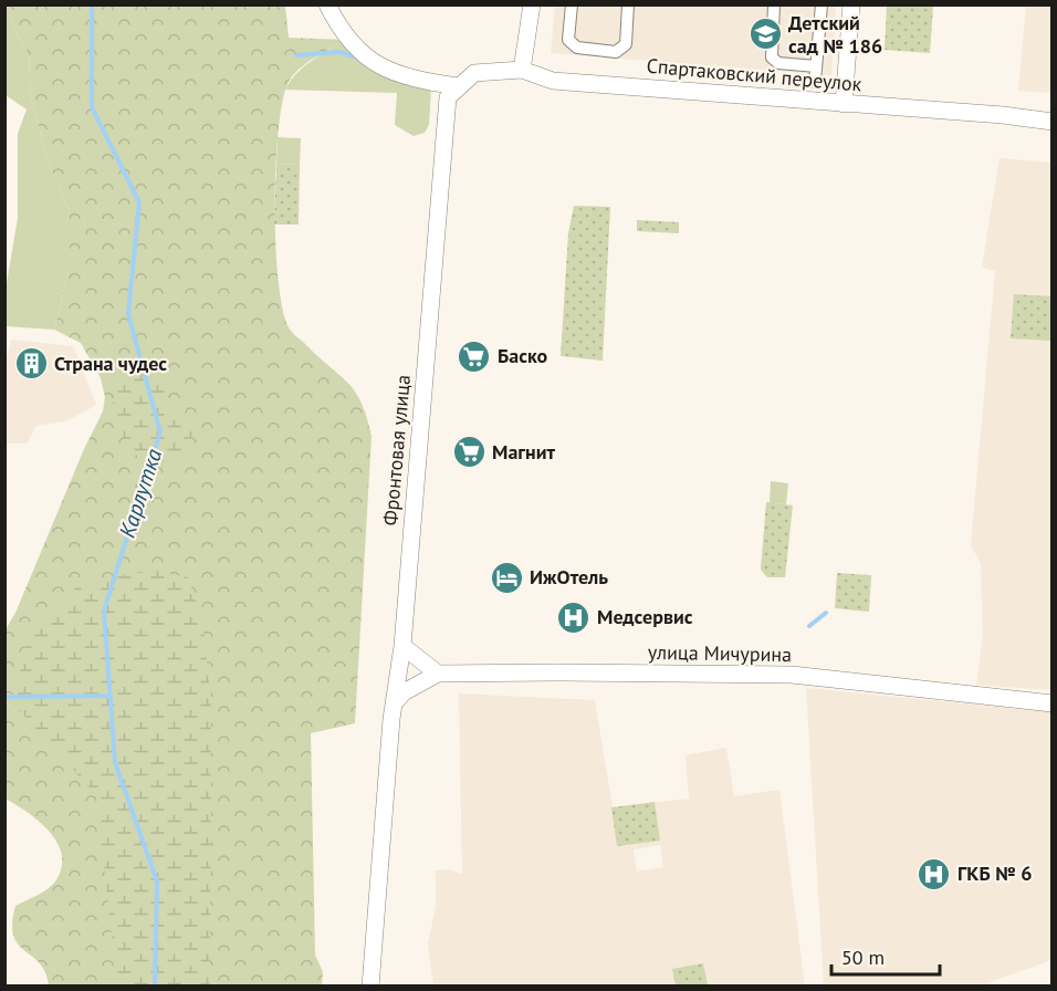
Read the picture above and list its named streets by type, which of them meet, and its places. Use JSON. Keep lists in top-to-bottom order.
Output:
{
  "streets": {
    "street": ["Спартаковский переулок", "Фронтовая улица", "улица Мичурина"]
  },
  "crossings": [
    ["Спартаковский переулок", "Фронтовая улица"],
    ["Фронтовая улица", "улица Мичурина"]
  ],
  "water": ["Карлутка"],
  "places": {
    "school or university": ["Детский сад № 186"],
    "supermarket": ["Баско", "Магнит"],
    "building": ["Страна чудес"],
    "hotel": ["ИжОтель"],
    "hospital": ["Медсервис", "ГКБ № 6"]
  },
  "scale_bar": "50 m"
}
